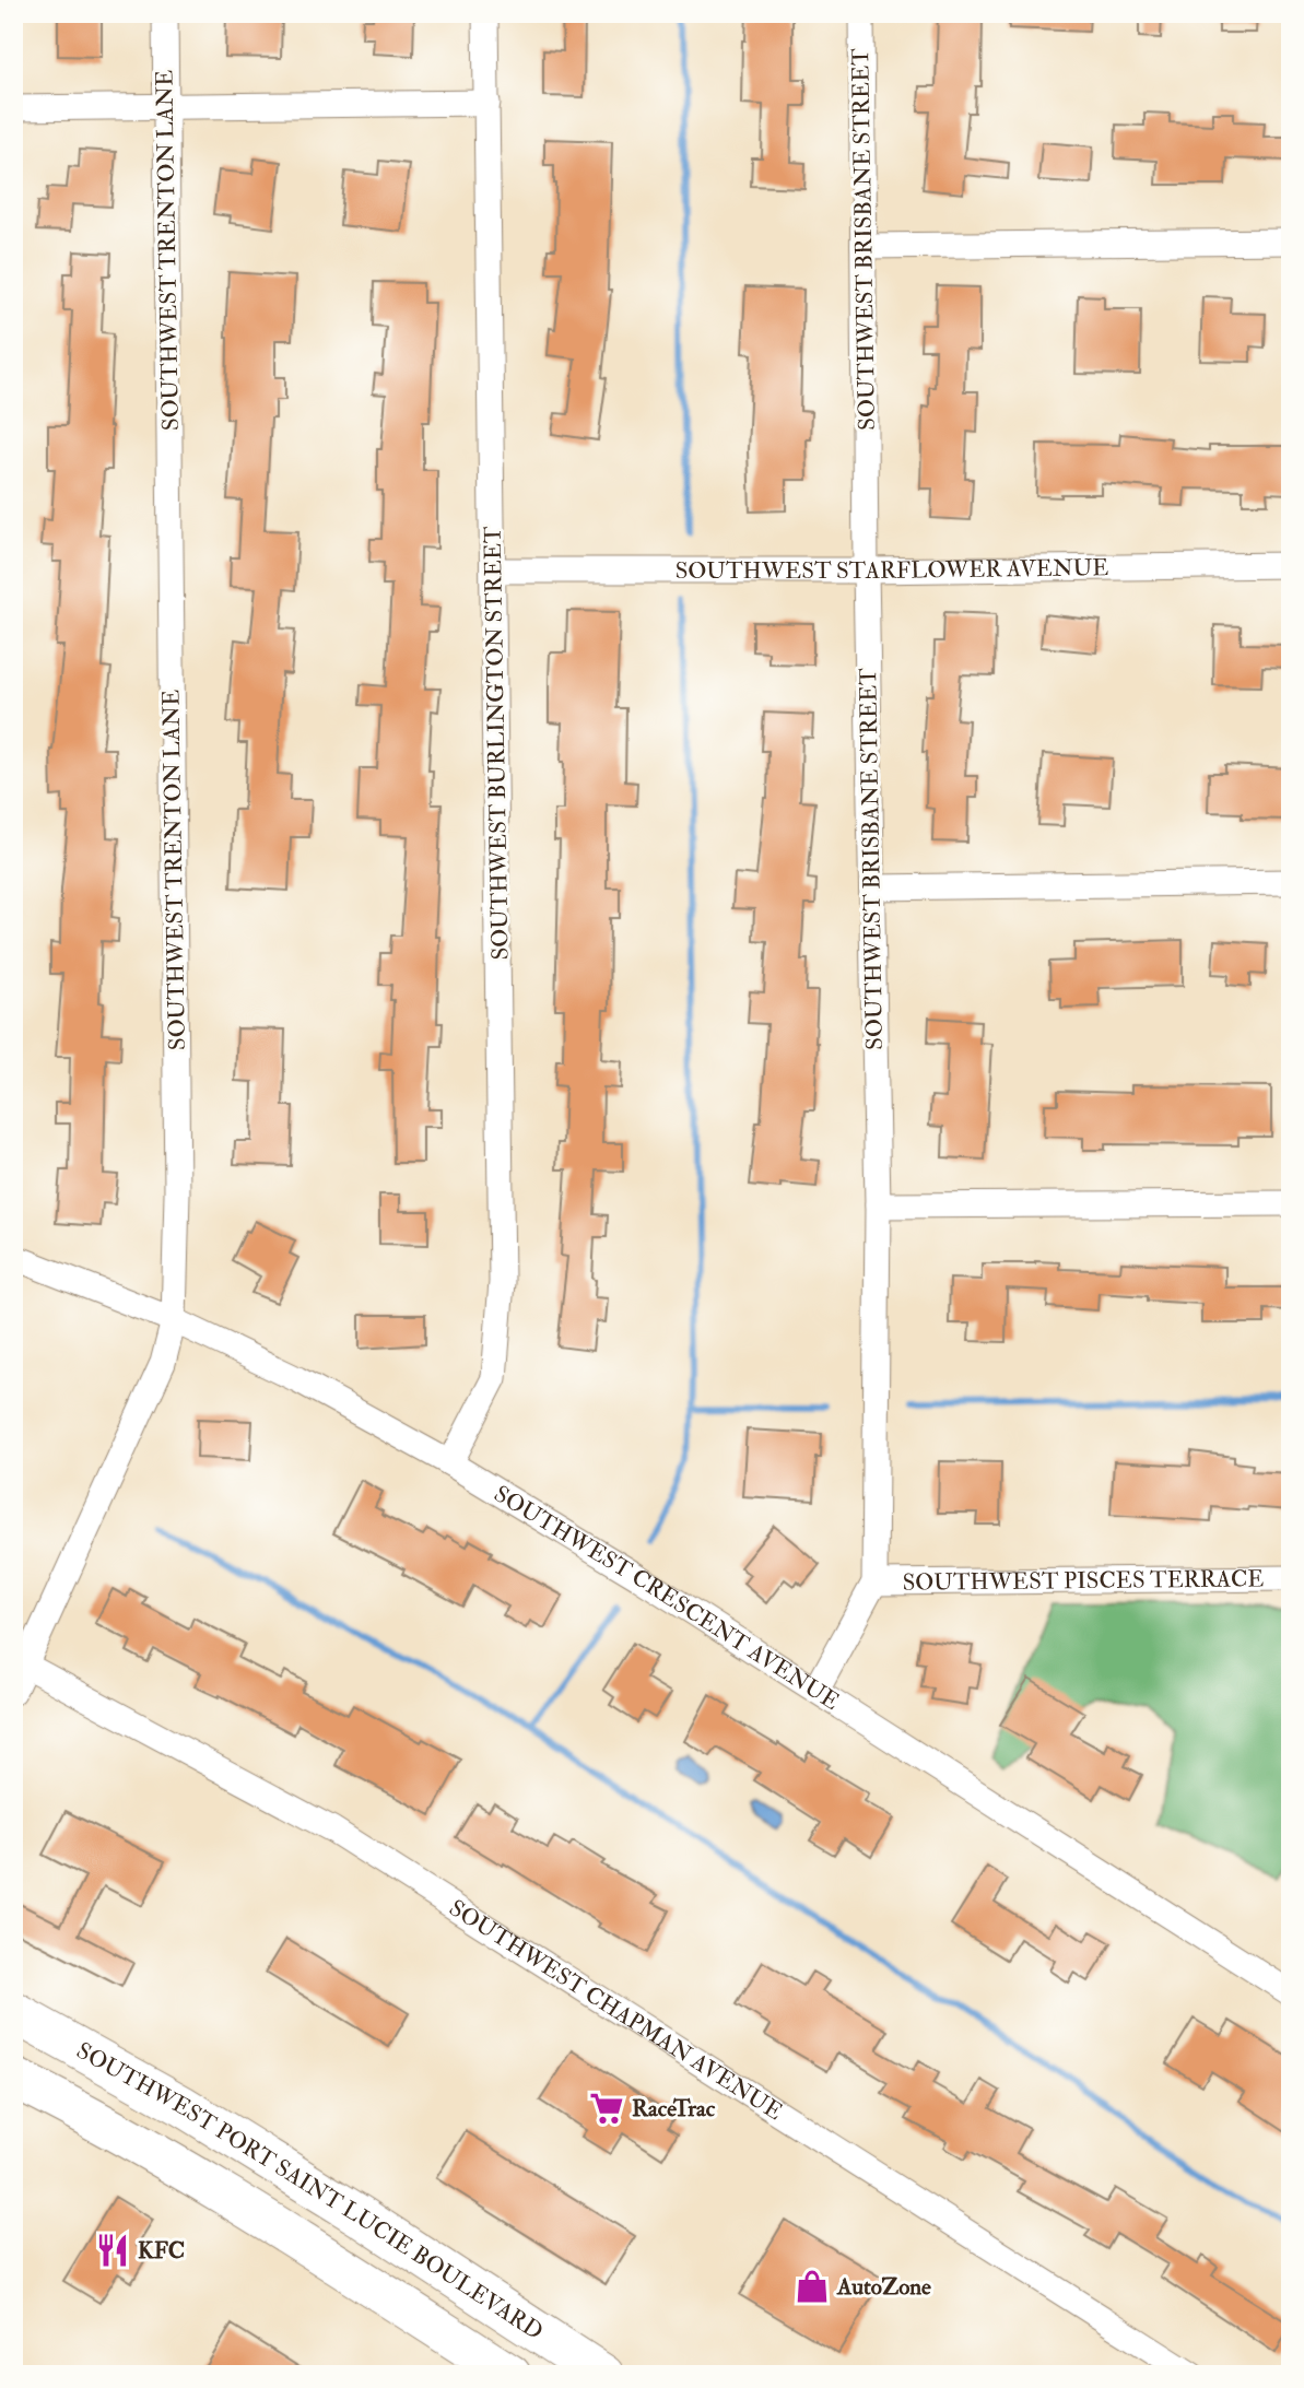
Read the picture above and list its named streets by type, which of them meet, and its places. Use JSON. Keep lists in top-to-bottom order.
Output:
{
  "streets": {
    "main road": ["SOUTHWEST PORT SAINT LUCIE BOULEVARD"],
    "street": [
      "SOUTHWEST BRISBANE STREET",
      "SOUTHWEST TRENTON LANE",
      "SOUTHWEST STARFLOWER AVENUE",
      "SOUTHWEST BURLINGTON STREET",
      "SOUTHWEST PISCES TERRACE",
      "SOUTHWEST CRESCENT AVENUE",
      "SOUTHWEST CHAPMAN AVENUE"
    ]
  },
  "crossings": [
    ["SOUTHWEST BRISBANE STREET", "SOUTHWEST STARFLOWER AVENUE"],
    ["SOUTHWEST BRISBANE STREET", "SOUTHWEST PISCES TERRACE"],
    ["SOUTHWEST BRISBANE STREET", "SOUTHWEST CRESCENT AVENUE"],
    ["SOUTHWEST TRENTON LANE", "SOUTHWEST CRESCENT AVENUE"],
    ["SOUTHWEST TRENTON LANE", "SOUTHWEST CHAPMAN AVENUE"],
    ["SOUTHWEST STARFLOWER AVENUE", "SOUTHWEST BURLINGTON STREET"],
    ["SOUTHWEST BURLINGTON STREET", "SOUTHWEST CRESCENT AVENUE"]
  ],
  "places": {
    "supermarket": ["RaceTrac"],
    "restaurant": ["KFC"],
    "shop": ["AutoZone"]
  }
}
